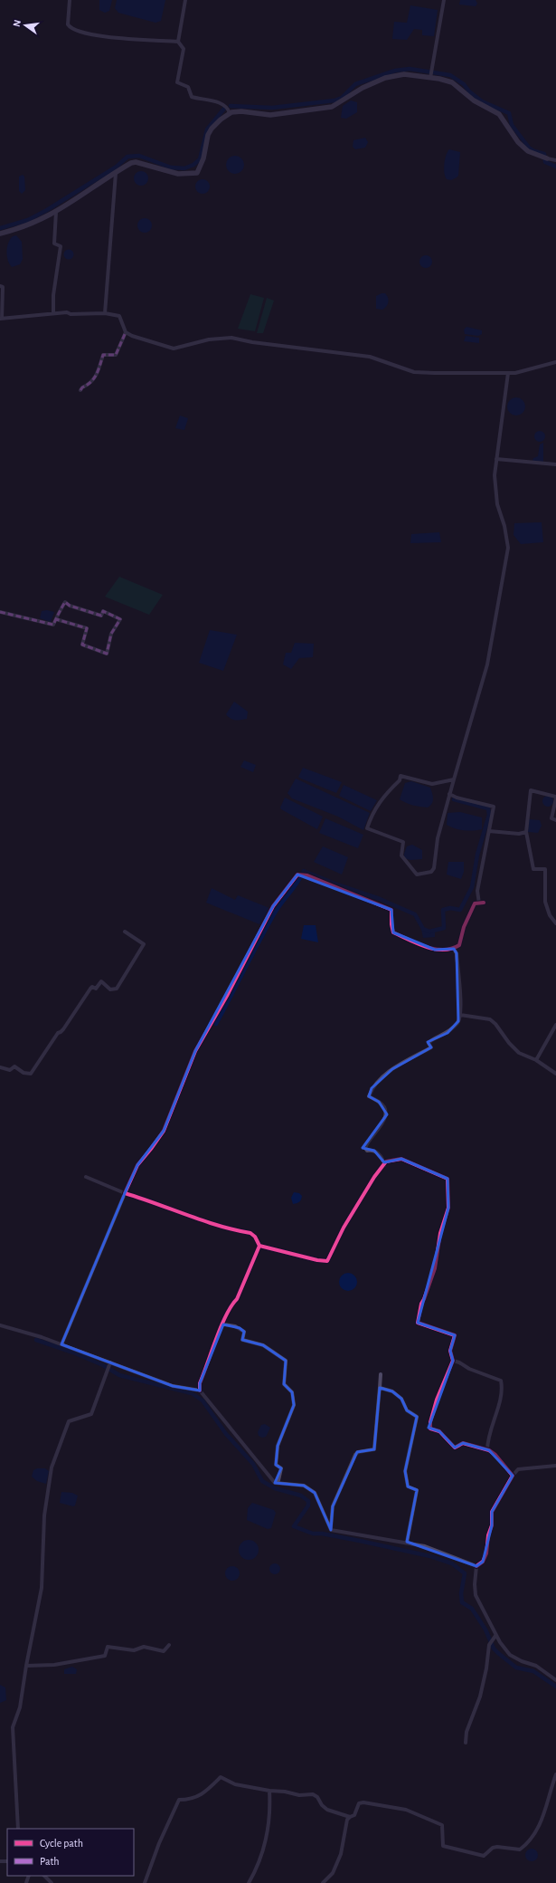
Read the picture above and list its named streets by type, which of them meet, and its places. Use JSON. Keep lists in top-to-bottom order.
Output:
{
  "legend": ["Cycle path", "Path"],
  "north": "left"
}
